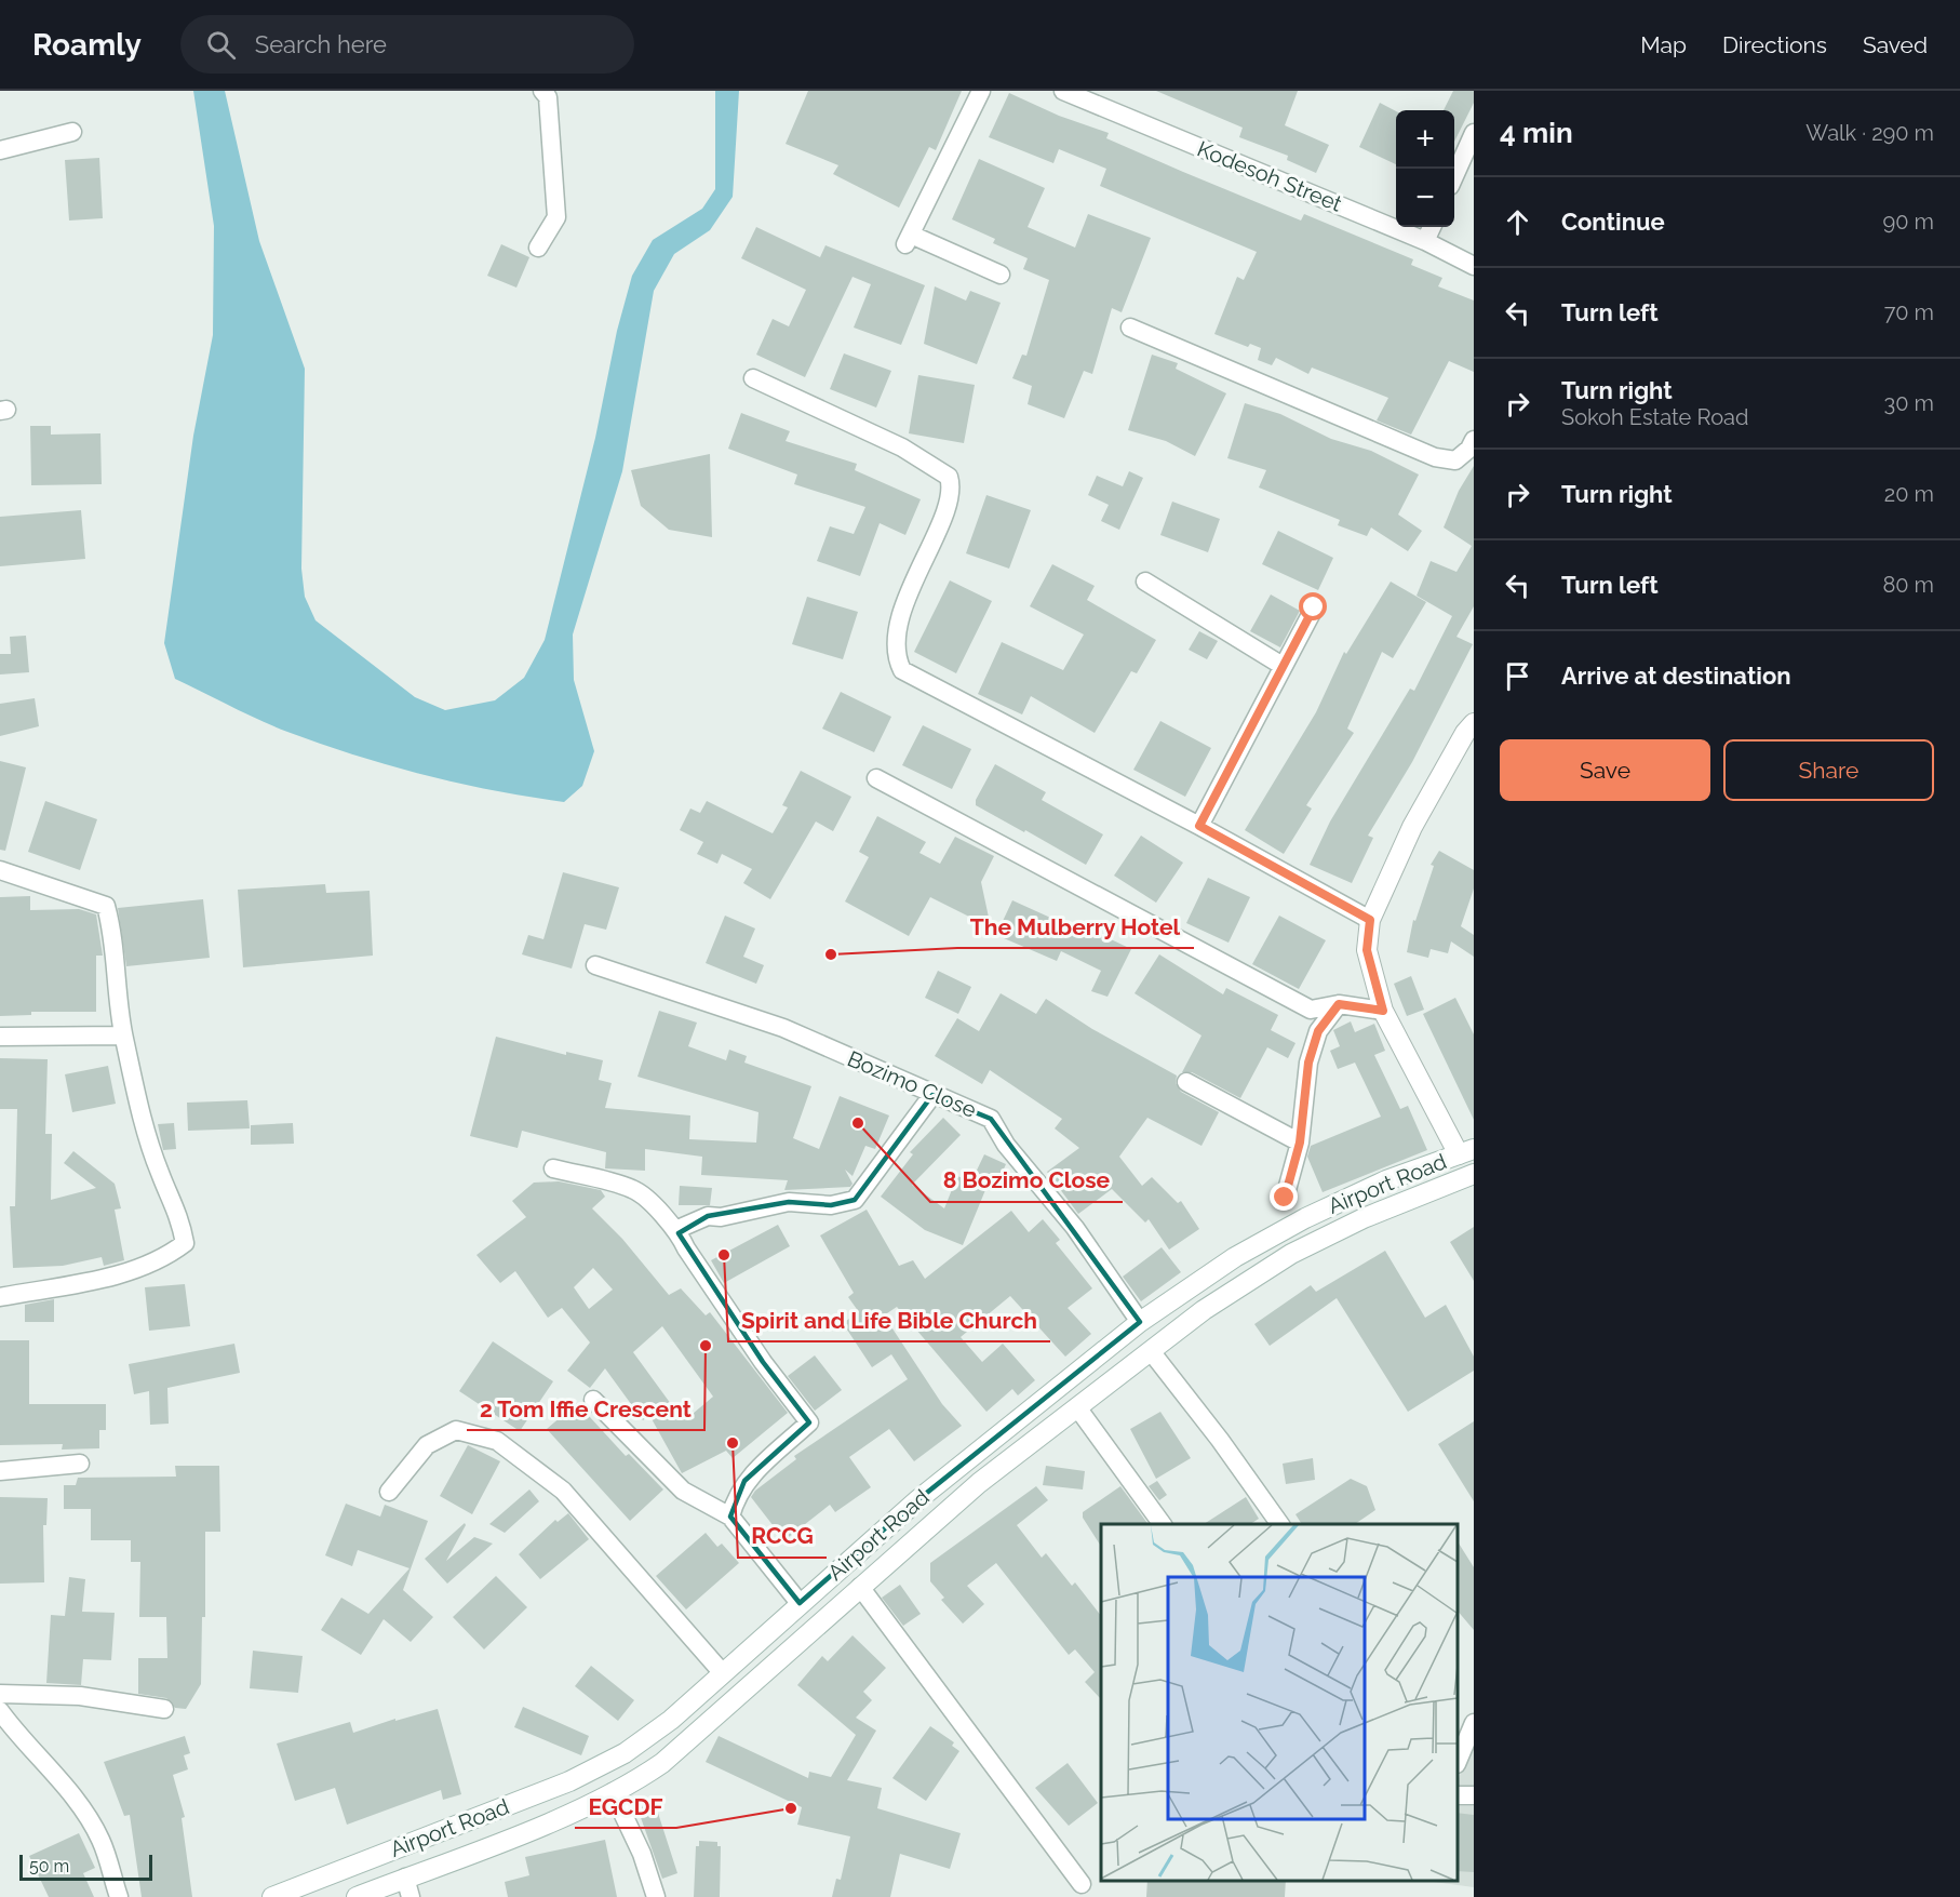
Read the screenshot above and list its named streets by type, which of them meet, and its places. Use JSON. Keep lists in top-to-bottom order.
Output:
{
  "streets": {
    "main road": ["Airport Road"],
    "street": ["Kodesoh Street", "Bozimo Close"]
  },
  "crossings": [
    ["Bozimo Close", "Airport Road"]
  ],
  "places": [
    "The Mulberry Hotel",
    "8 Bozimo Close",
    "Spirit and Life Bible Church",
    "2 Tom Iffie Crescent",
    "RCCG",
    "EGCDF"
  ],
  "scale_bar": "50 m",
  "page": {
    "header": "Roamly",
    "search": "Search here",
    "nav": ["Map", "Directions", "Saved"],
    "heading": ["4 min", "Walk · 290 m"],
    "map_buttons": ["+", "−"],
    "list": [
      ["Continue", "90 m"],
      ["Turn left", "70 m"],
      ["Turn right", "Sokoh Estate Road", "30 m"],
      ["Turn right", "20 m"],
      ["Turn left", "80 m"],
      "Arrive at destination"
    ],
    "buttons": ["Save", "Share"],
    "scale": "50 m"
  }
}
